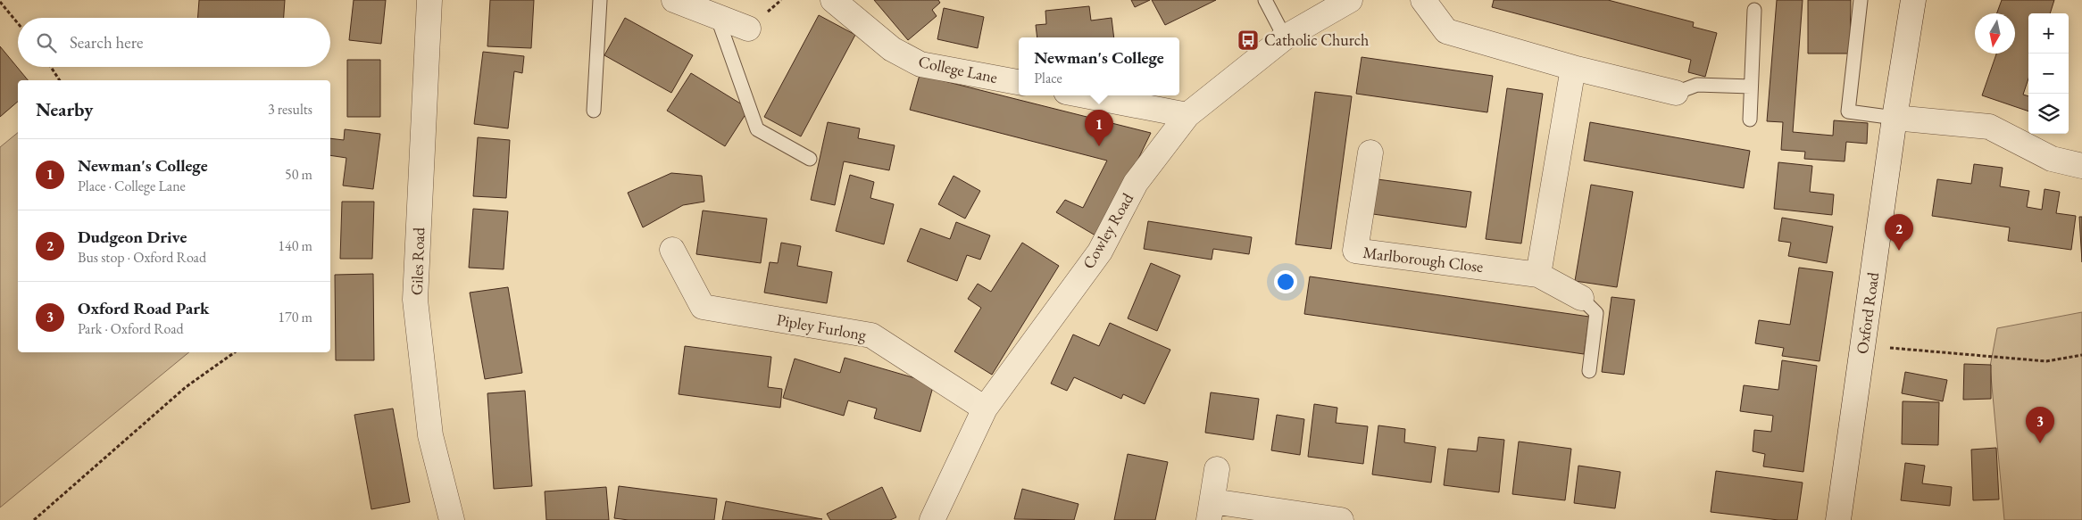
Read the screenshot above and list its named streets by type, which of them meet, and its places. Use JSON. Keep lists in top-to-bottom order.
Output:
{
  "streets": {
    "street": [
      "College Lane",
      "Cowley Road",
      "Marlborough Close",
      "Giles Road",
      "Oxford Road",
      "Pipley Furlong"
    ]
  },
  "crossings": [
    ["Cowley Road", "Pipley Furlong"]
  ],
  "places": {
    "bus stop": ["Catholic Church"]
  },
  "north": "bottom",
  "page": {
    "map_buttons": ["+", "−"],
    "search": "Search here",
    "popup": ["Newman's College", "Place"],
    "heading": ["Nearby", "3 results"],
    "pins": ["1", "2", "3"],
    "list": [
      {
        "mark": "1",
        "name": "Newman's College",
        "note": "Place · College Lane",
        "value": "50 m"
      },
      {
        "mark": "2",
        "name": "Dudgeon Drive",
        "note": "Bus stop · Oxford Road",
        "value": "140 m"
      },
      {
        "mark": "3",
        "name": "Oxford Road Park",
        "note": "Park · Oxford Road",
        "value": "170 m"
      }
    ]
  }
}
